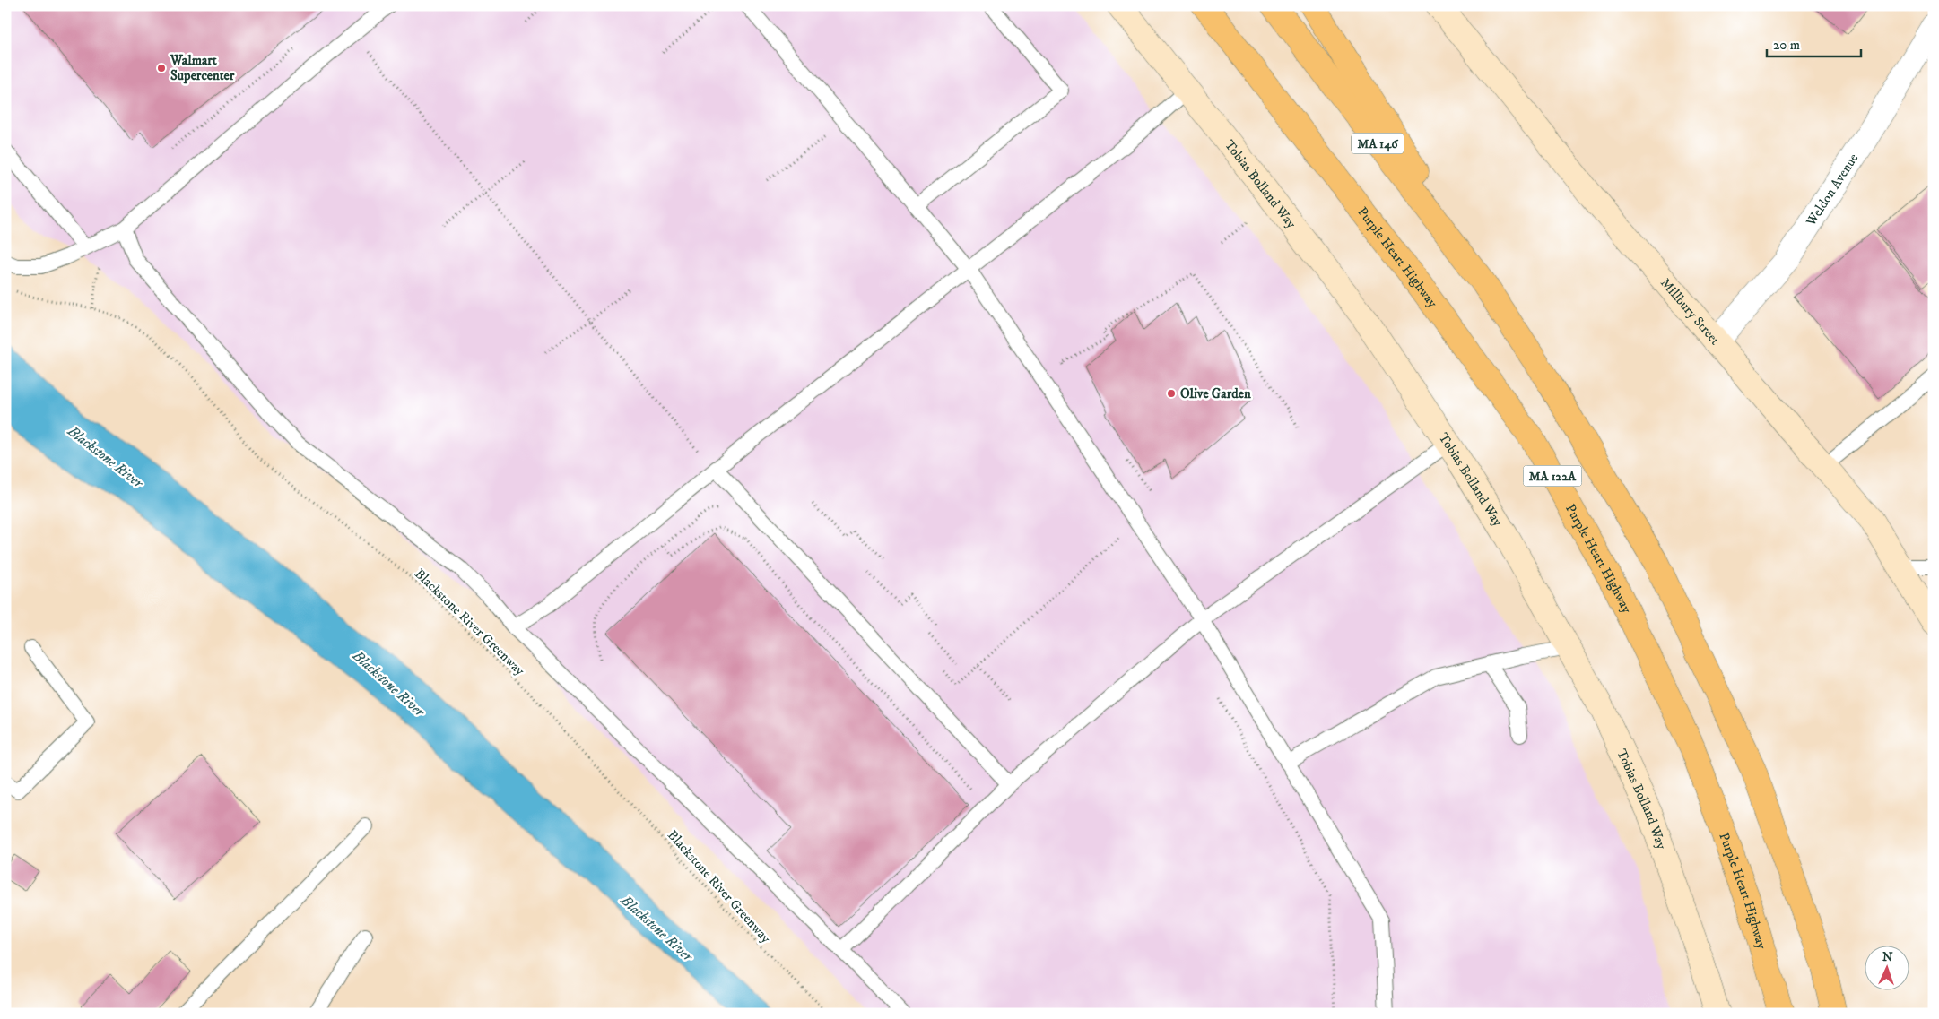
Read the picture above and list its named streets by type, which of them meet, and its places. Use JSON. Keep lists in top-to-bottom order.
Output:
{
  "streets": {
    "highway": ["MA 146", "Purple Heart Highway", "MA 122A"],
    "street": ["Tobias Bolland Way", "Weldon Avenue", "Millbury Street"],
    "path": ["Blackstone River Greenway"]
  },
  "crossings": [
    ["MA 146", "MA 122A"],
    ["Weldon Avenue", "Millbury Street"]
  ],
  "water": ["Blackstone River"],
  "places": ["Walmart Supercenter", "Olive Garden"],
  "scale_bar": "20 m",
  "north": "top"
}
